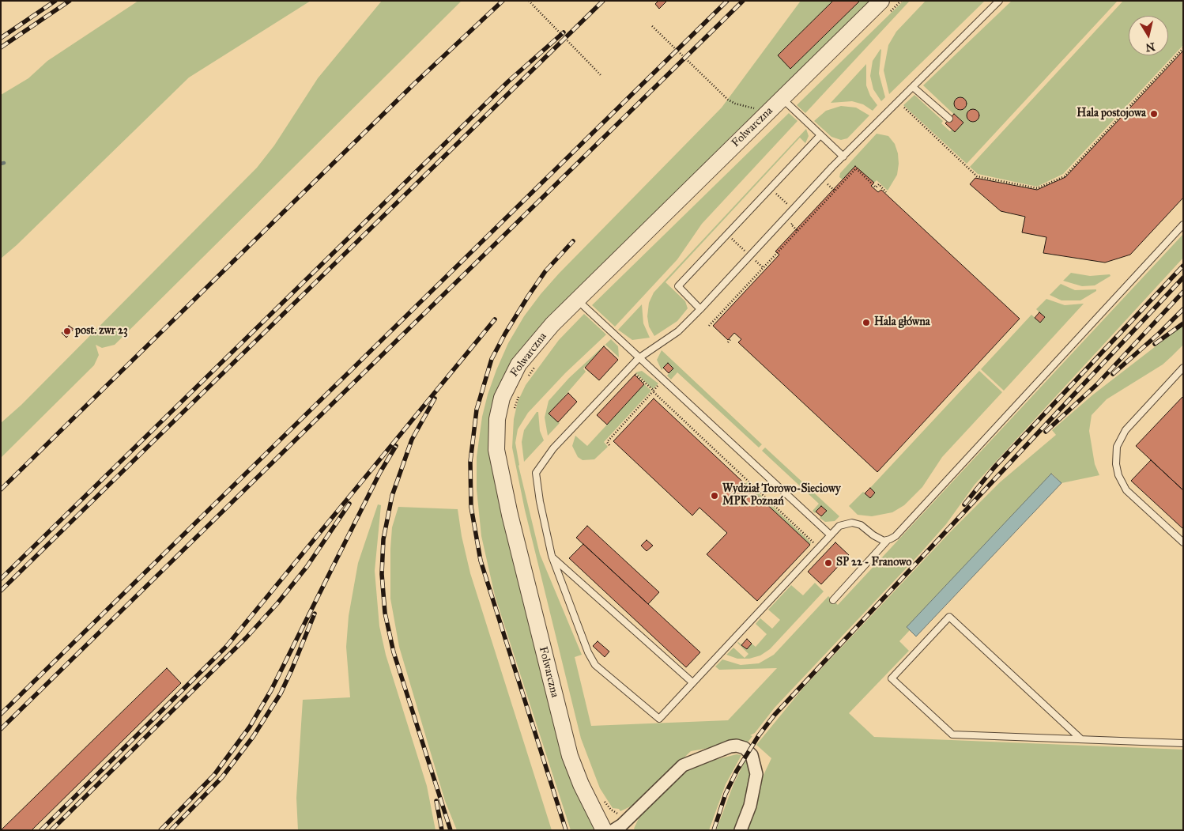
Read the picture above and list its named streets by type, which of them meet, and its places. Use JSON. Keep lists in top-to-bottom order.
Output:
{
  "streets": {
    "street": ["Folwarczna"]
  },
  "places": [
    "Hala postojowa",
    "Hala główna",
    "post. zwr 23",
    "Wydział Torowo-Sieciowy MPK Poznań",
    "SP 22 - Franowo"
  ],
  "north": "bottom"
}
